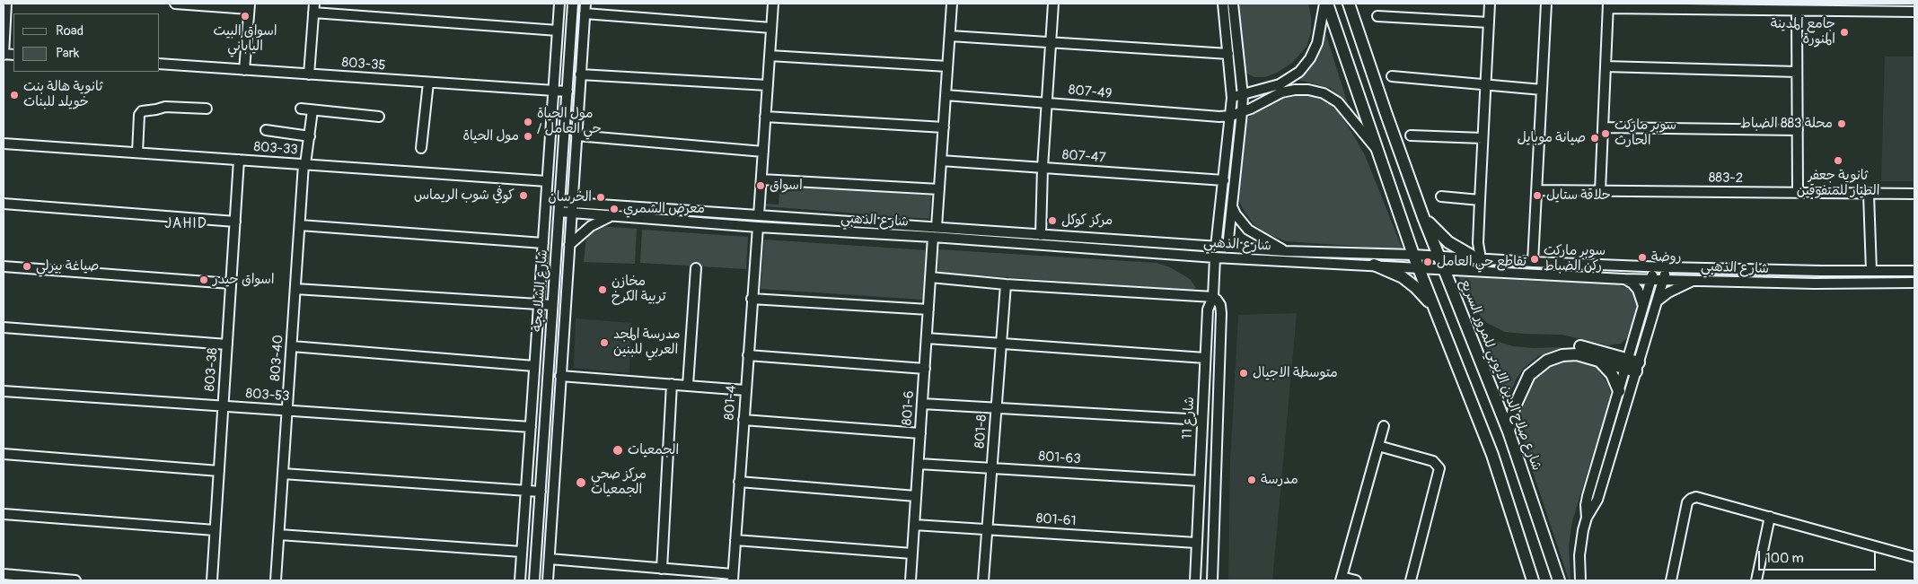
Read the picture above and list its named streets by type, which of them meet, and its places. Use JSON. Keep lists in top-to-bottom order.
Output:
{
  "streets": {
    "main road": ["شارع صلاح الدين الايوبي للمرور السريع"],
    "street": [
      "803-35",
      "807-49",
      "803-33",
      "807-47",
      "883-2",
      "شارع الذهبي",
      "شارع الشلامجة",
      "803-40",
      "803-38",
      "803-53",
      "801-4",
      "801-6",
      "شارع 11",
      "801-8",
      "801-63",
      "801-61"
    ]
  },
  "crossings": [
    ["803-35", "شارع الشلامجة"],
    ["803-33", "803-40"],
    ["803-33", "803-38"],
    ["شارع الذهبي", "شارع الشلامجة"],
    ["شارع الذهبي", "شارع صلاح الدين الايوبي للمرور السريع"],
    ["شارع الذهبي", "801-4"],
    ["شارع الذهبي", "801-6"],
    ["شارع الذهبي", "شارع 11"],
    ["803-40", "803-53"],
    ["803-38", "803-53"],
    ["801-6", "801-63"],
    ["801-6", "801-61"],
    ["شارع 11", "801-63"],
    ["شارع 11", "801-61"],
    ["801-8", "801-63"],
    ["801-8", "801-61"]
  ],
  "districts": ["JAHID"],
  "places": [
    "اسواق البيت الياباني",
    "جامع المدينة المنورة",
    "ثانوية هالة بنت خويلد للبنات",
    "مول الحياة / حي العامل",
    "محلة 883 الضباط",
    "سوبر ماركت الحارث",
    "مول الحياة",
    "صيانة موبايل",
    "ثانوية جعفر الطيار للمتفوقين",
    "اسواق",
    "كوفي شوب الريماس",
    "حلاقة ستايل",
    "الخرسان",
    "معرض الشمري",
    "مركز كوكل",
    "روضة",
    "سوبر ماركت ركن الضباط",
    "تقاطع حي العامل",
    "صياغة بيرلي",
    "اسواق حيدر",
    "مخازن تربية الكرخ",
    "مدرسة المجد العربي للبنين",
    "متوسطة الاجيال",
    "الجمعيات",
    "مدرسة",
    "مركز صحي الجمعيات"
  ],
  "legend": ["Road", "Park"],
  "scale_bar": "100 m"
}
